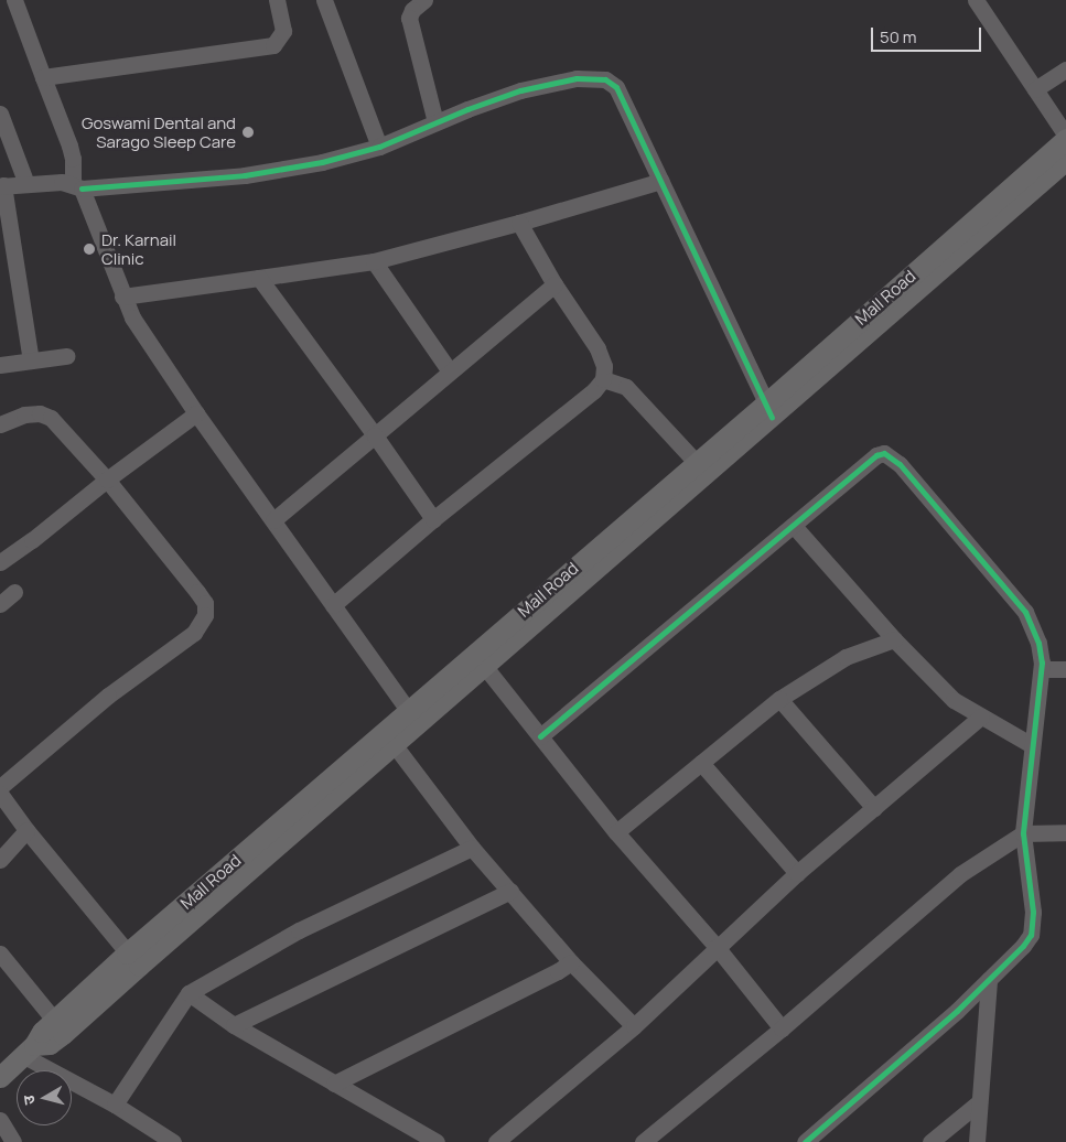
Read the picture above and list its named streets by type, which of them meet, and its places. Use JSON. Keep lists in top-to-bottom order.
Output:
{
  "streets": {
    "main road": ["Mall Road"]
  },
  "places": ["Goswami Dental and Sarago Sleep Care", "Dr. Karnail Clinic"],
  "scale_bar": "50 m",
  "north": "left"
}
